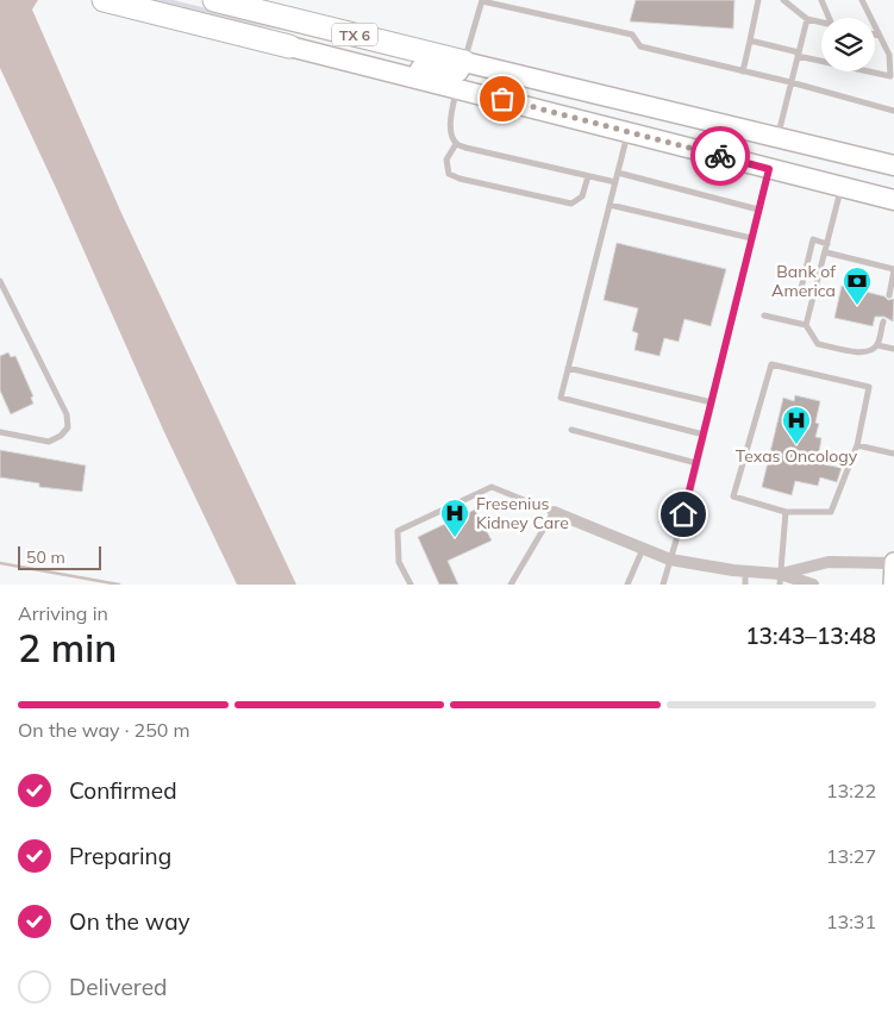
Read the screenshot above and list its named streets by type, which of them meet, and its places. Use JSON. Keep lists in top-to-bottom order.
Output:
{
  "streets": {
    "highway": ["TX 6"]
  },
  "places": {
    "bank": ["Bank of America"],
    "hospital": ["Texas Oncology", "Fresenius Kidney Care"]
  },
  "scale_bar": "50 m",
  "page": {
    "scale": "50 m",
    "heading": ["2 min", "Arriving in", "13:43–13:48"],
    "bar": "On the way · 250 m",
    "list": [
      ["Confirmed", "13:22"],
      ["Preparing", "13:27"],
      ["On the way", "13:31"],
      "Delivered"
    ]
  }
}
